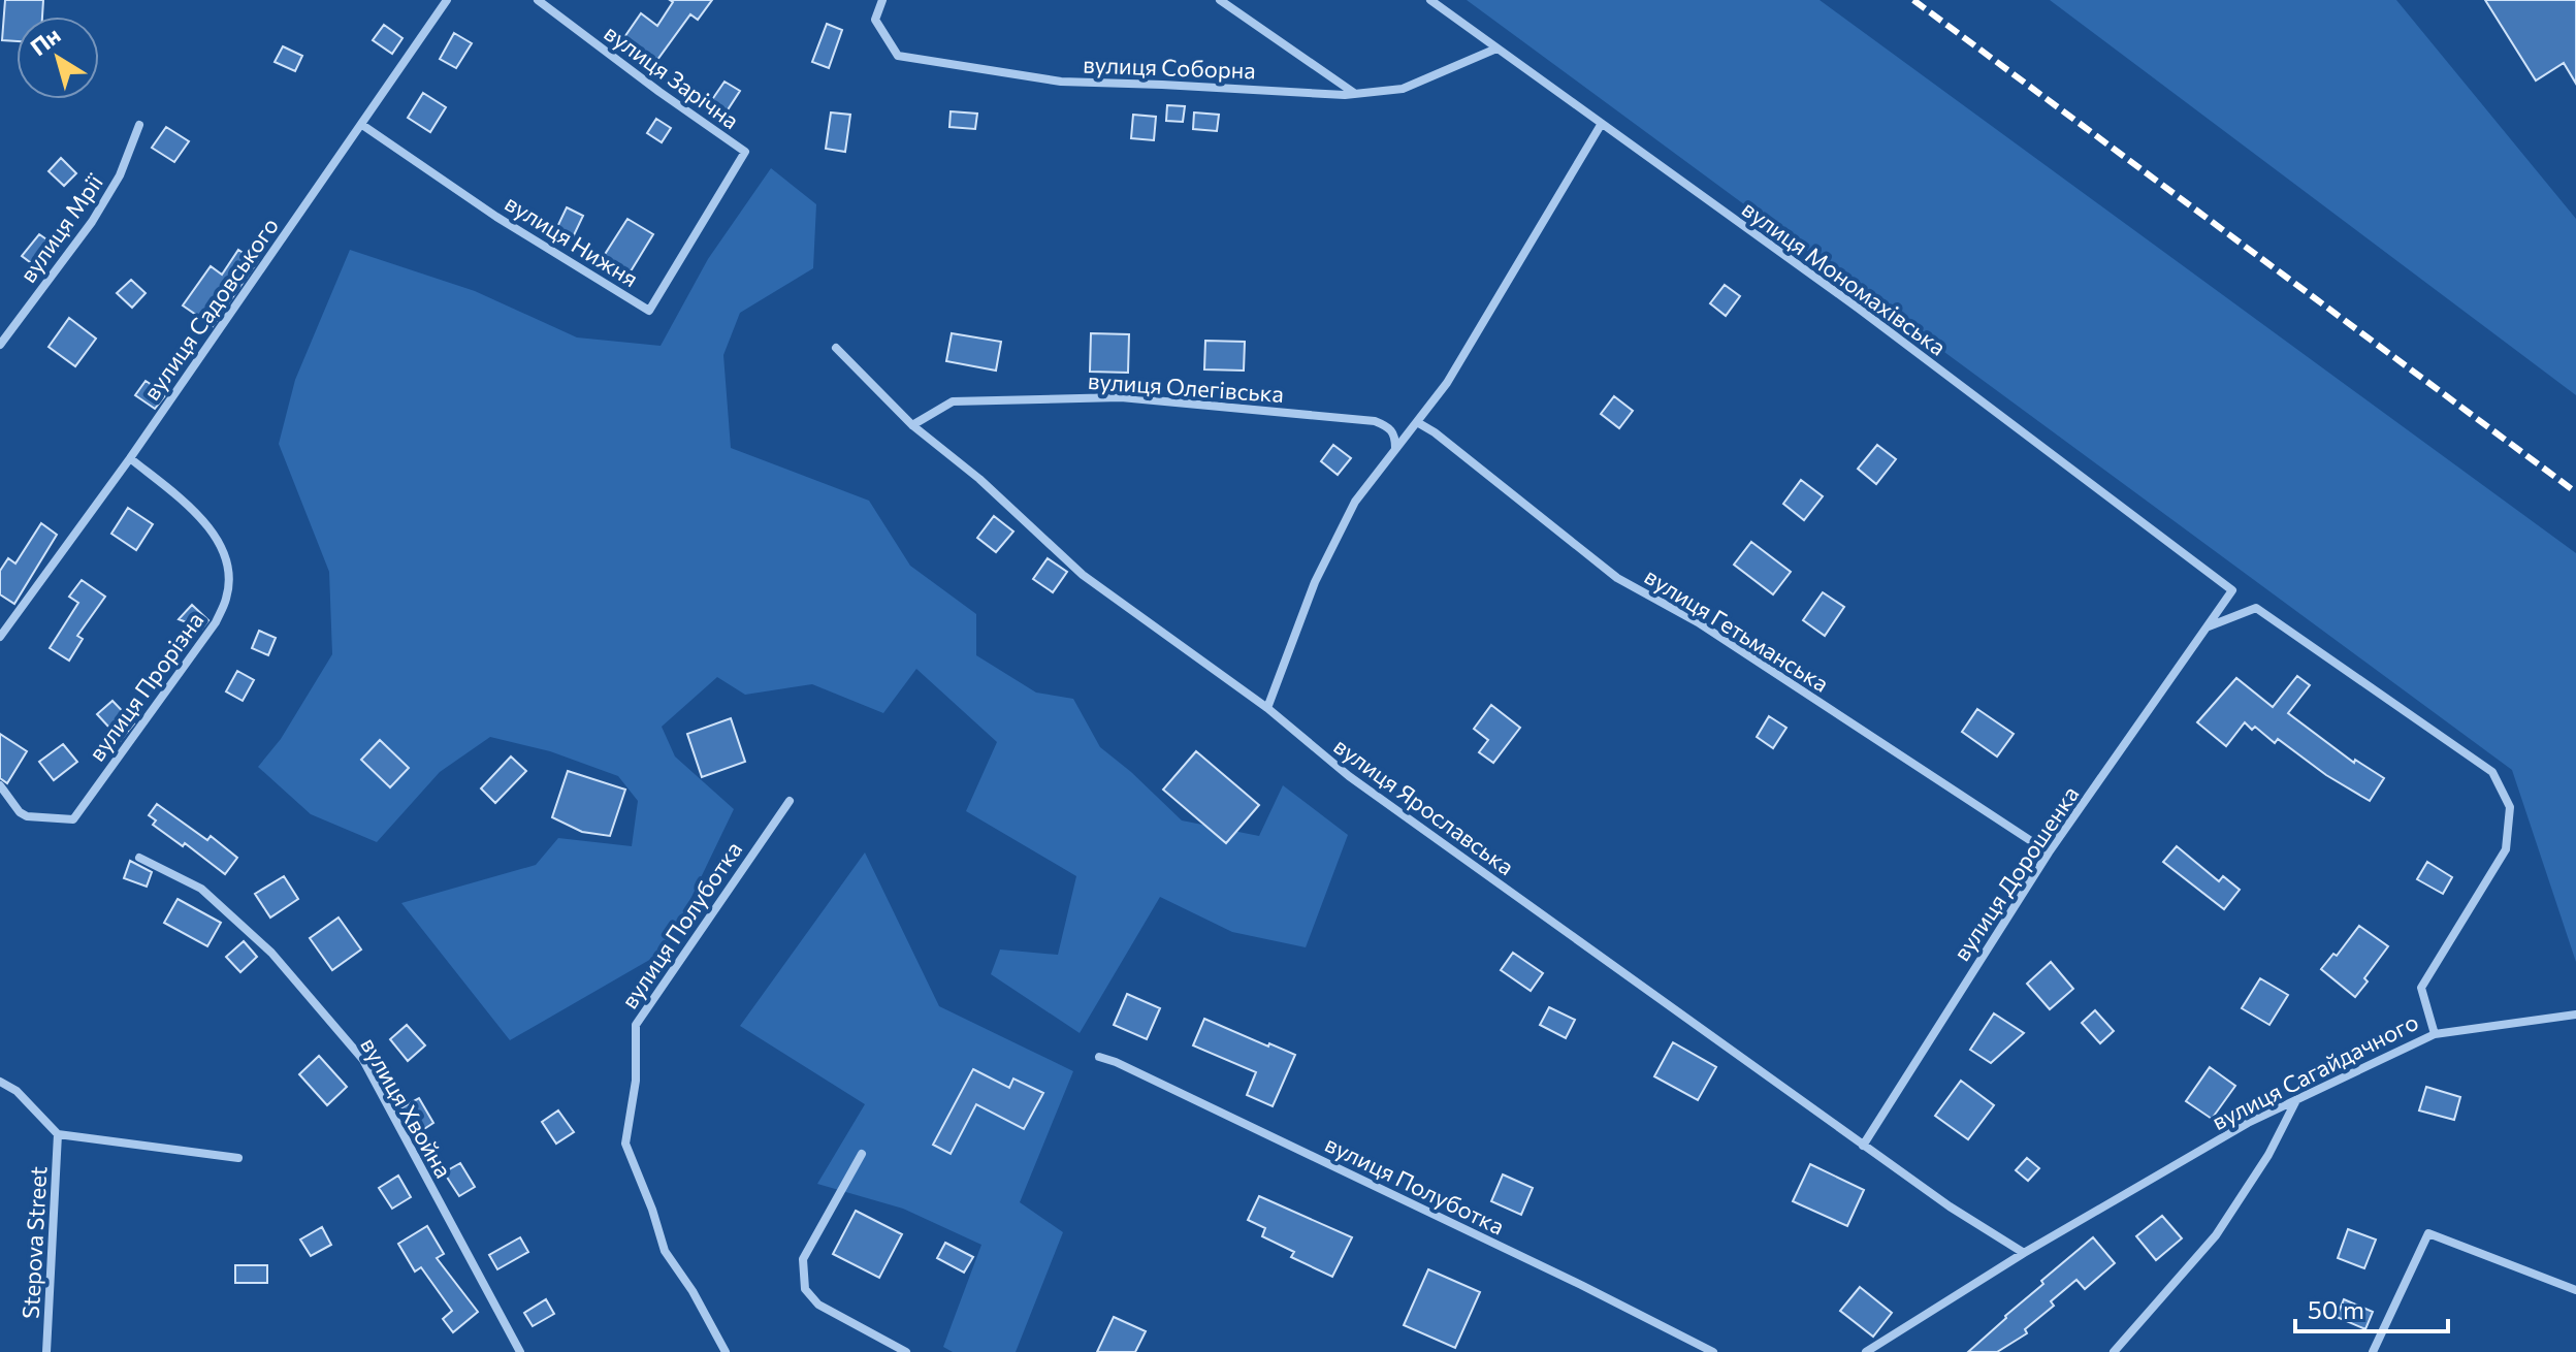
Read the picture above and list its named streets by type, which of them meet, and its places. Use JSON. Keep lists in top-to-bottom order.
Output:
{
  "streets": {
    "street": [
      "вулиця Соборна",
      "вулиця Зарічна",
      "вулиця Мрії",
      "вулиця Нижня",
      "вулиця Мономахівська",
      "вулиця Садовського",
      "вулиця Олегівська",
      "вулиця Гетьманська",
      "вулиця Прорізна",
      "вулиця Ярославська",
      "вулиця Дорошенка",
      "вулиця Полуботка",
      "вулиця Сагайдачного",
      "вулиця Хвойна",
      "Stepova Street"
    ]
  },
  "crossings": [
    ["вулиця Соборна", "вулиця Мономахівська"],
    ["вулиця Зарічна", "вулиця Нижня"],
    ["вулиця Нижня", "вулиця Садовського"],
    ["вулиця Мономахівська", "вулиця Дорошенка"],
    ["вулиця Садовського", "вулиця Прорізна"],
    ["вулиця Олегівська", "вулиця Ярославська"],
    ["вулиця Гетьманська", "вулиця Дорошенка"],
    ["вулиця Ярославська", "вулиця Дорошенка"],
    ["вулиця Ярославська", "вулиця Сагайдачного"],
    ["вулиця Дорошенка", "вулиця Сагайдачного"]
  ],
  "scale_bar": "50 m",
  "north": "top left"
}
